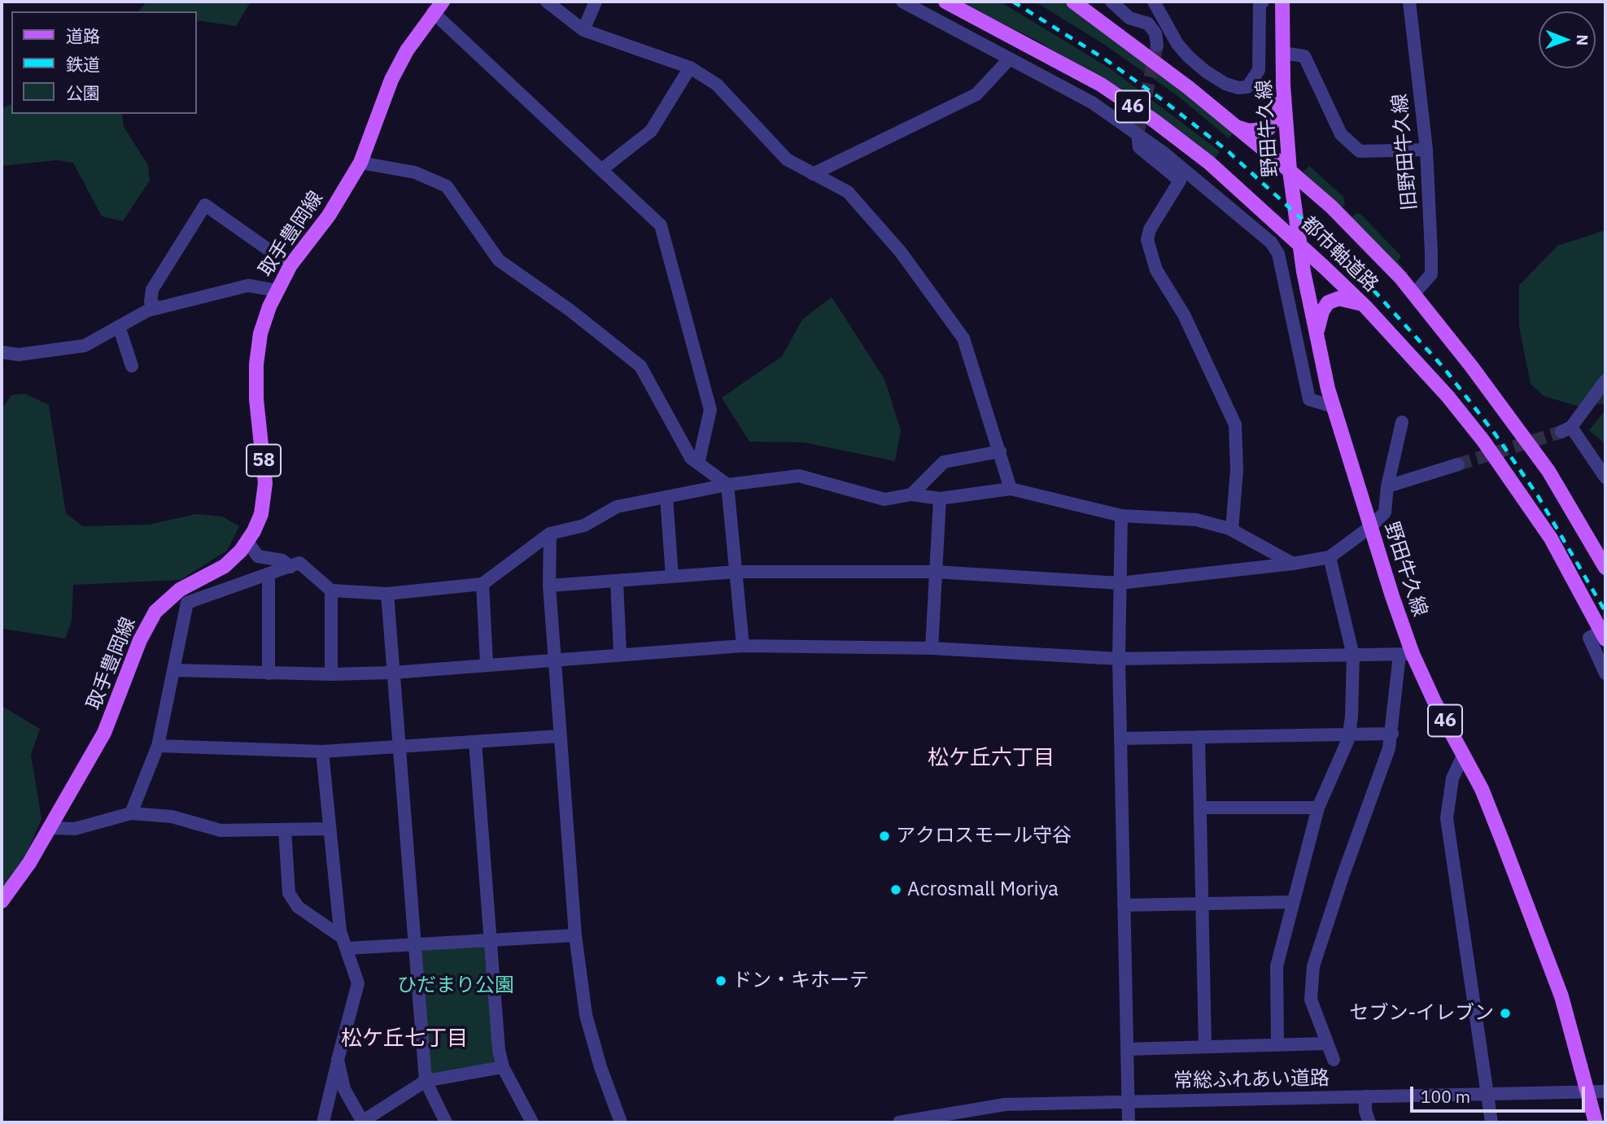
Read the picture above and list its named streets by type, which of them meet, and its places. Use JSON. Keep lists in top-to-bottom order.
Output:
{
  "streets": {
    "main road": [
      "46",
      "野田牛久線",
      "取手豊岡線",
      "都市軸道路",
      "58"
    ],
    "street": ["旧野田牛久線", "常総ふれあい道路"]
  },
  "crossings": [
    ["野田牛久線", "都市軸道路"],
    ["野田牛久線", "常総ふれあい道路"],
    ["旧野田牛久線", "都市軸道路"]
  ],
  "districts": ["松ケ丘六丁目", "松ケ丘七丁目"],
  "parks": ["ひだまり公園"],
  "places": [
    "アクロスモール守谷",
    "Acrosmall Moriya",
    "ドン・キホーテ",
    "セブン-イレブン"
  ],
  "legend": ["道路", "鉄道", "公園"],
  "scale_bar": "100 m",
  "north": "right"
}
